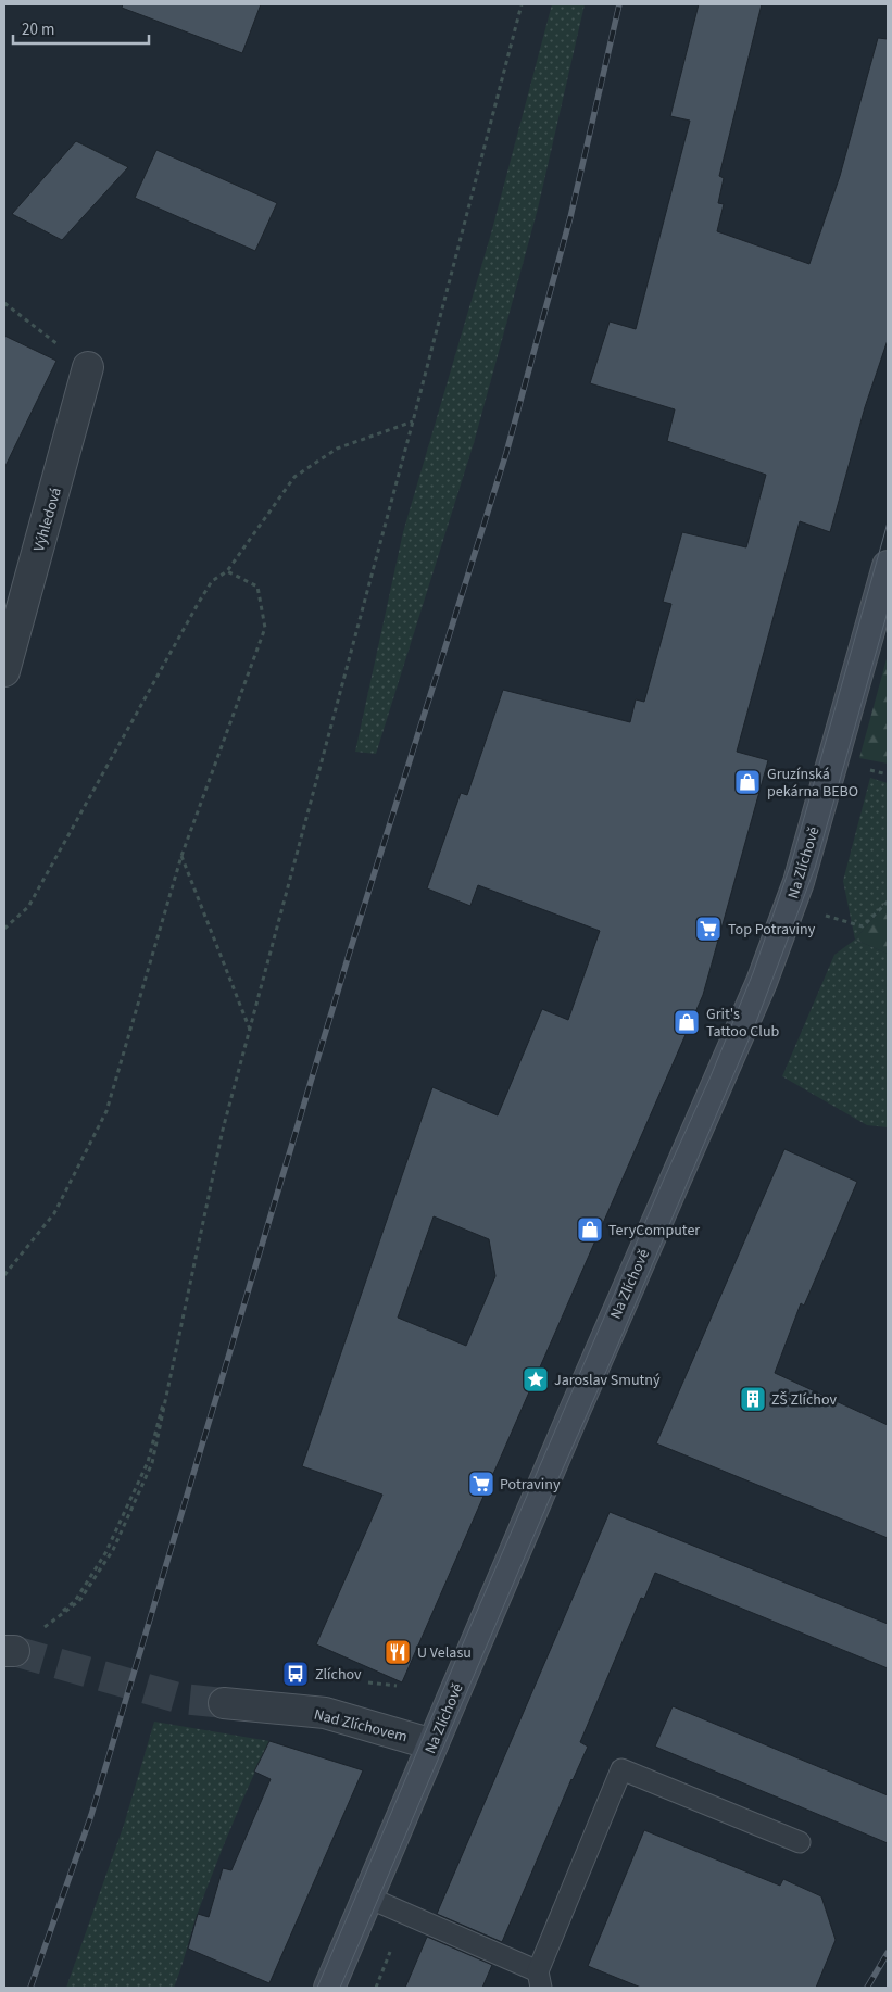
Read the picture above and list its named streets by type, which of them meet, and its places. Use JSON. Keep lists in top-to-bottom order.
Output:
{
  "streets": {
    "street": ["Výhledová", "Na Zlíchově", "Nad Zlíchovem"]
  },
  "crossings": [
    ["Na Zlíchově", "Nad Zlíchovem"]
  ],
  "places": {
    "shop": ["Gruzínská pekárna BEBO", "Grit's Tattoo Club", "TeryComputer"],
    "supermarket": ["Top Potraviny", "Potraviny"],
    "place": ["Jaroslav Smutný"],
    "building": ["ZŠ Zlíchov"],
    "restaurant": ["U Velasu"],
    "bus stop": ["Zlíchov"]
  },
  "scale_bar": "20 m"
}
